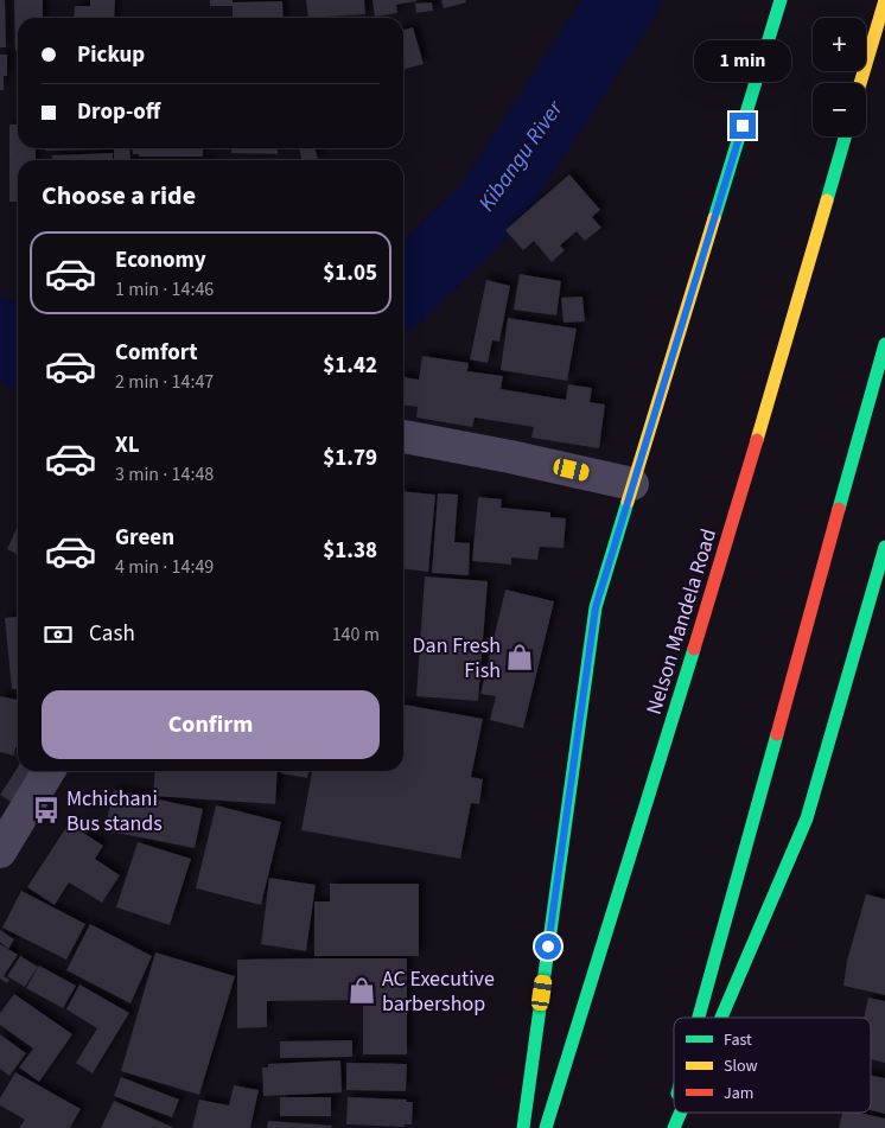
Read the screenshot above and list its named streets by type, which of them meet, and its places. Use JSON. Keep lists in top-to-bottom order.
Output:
{
  "streets": {
    "main road": ["Nelson Mandela Road"]
  },
  "water": ["Kibangu River"],
  "places": {
    "shop": ["Dan Fresh Fish", "AC Executive barbershop"],
    "bus stop": ["Mchichani Bus stands"]
  },
  "legend": ["Fast", "Slow", "Jam"],
  "page": {
    "map_buttons": ["+", "−"],
    "banner": ["Pickup", "Drop-off"],
    "bubble": "1 min",
    "heading": "Choose a ride",
    "list": [
      {
        "name": "Economy",
        "note": "1 min · 14:46",
        "value": "$1.05"
      },
      {
        "name": "Comfort",
        "note": "2 min · 14:47",
        "value": "$1.42"
      },
      {
        "name": "XL",
        "note": "3 min · 14:48",
        "value": "$1.79"
      },
      {
        "name": "Green",
        "note": "4 min · 14:49",
        "value": "$1.38"
      }
    ],
    "pay": ["Cash", "140 m"],
    "buttons": "Confirm"
  }
}
